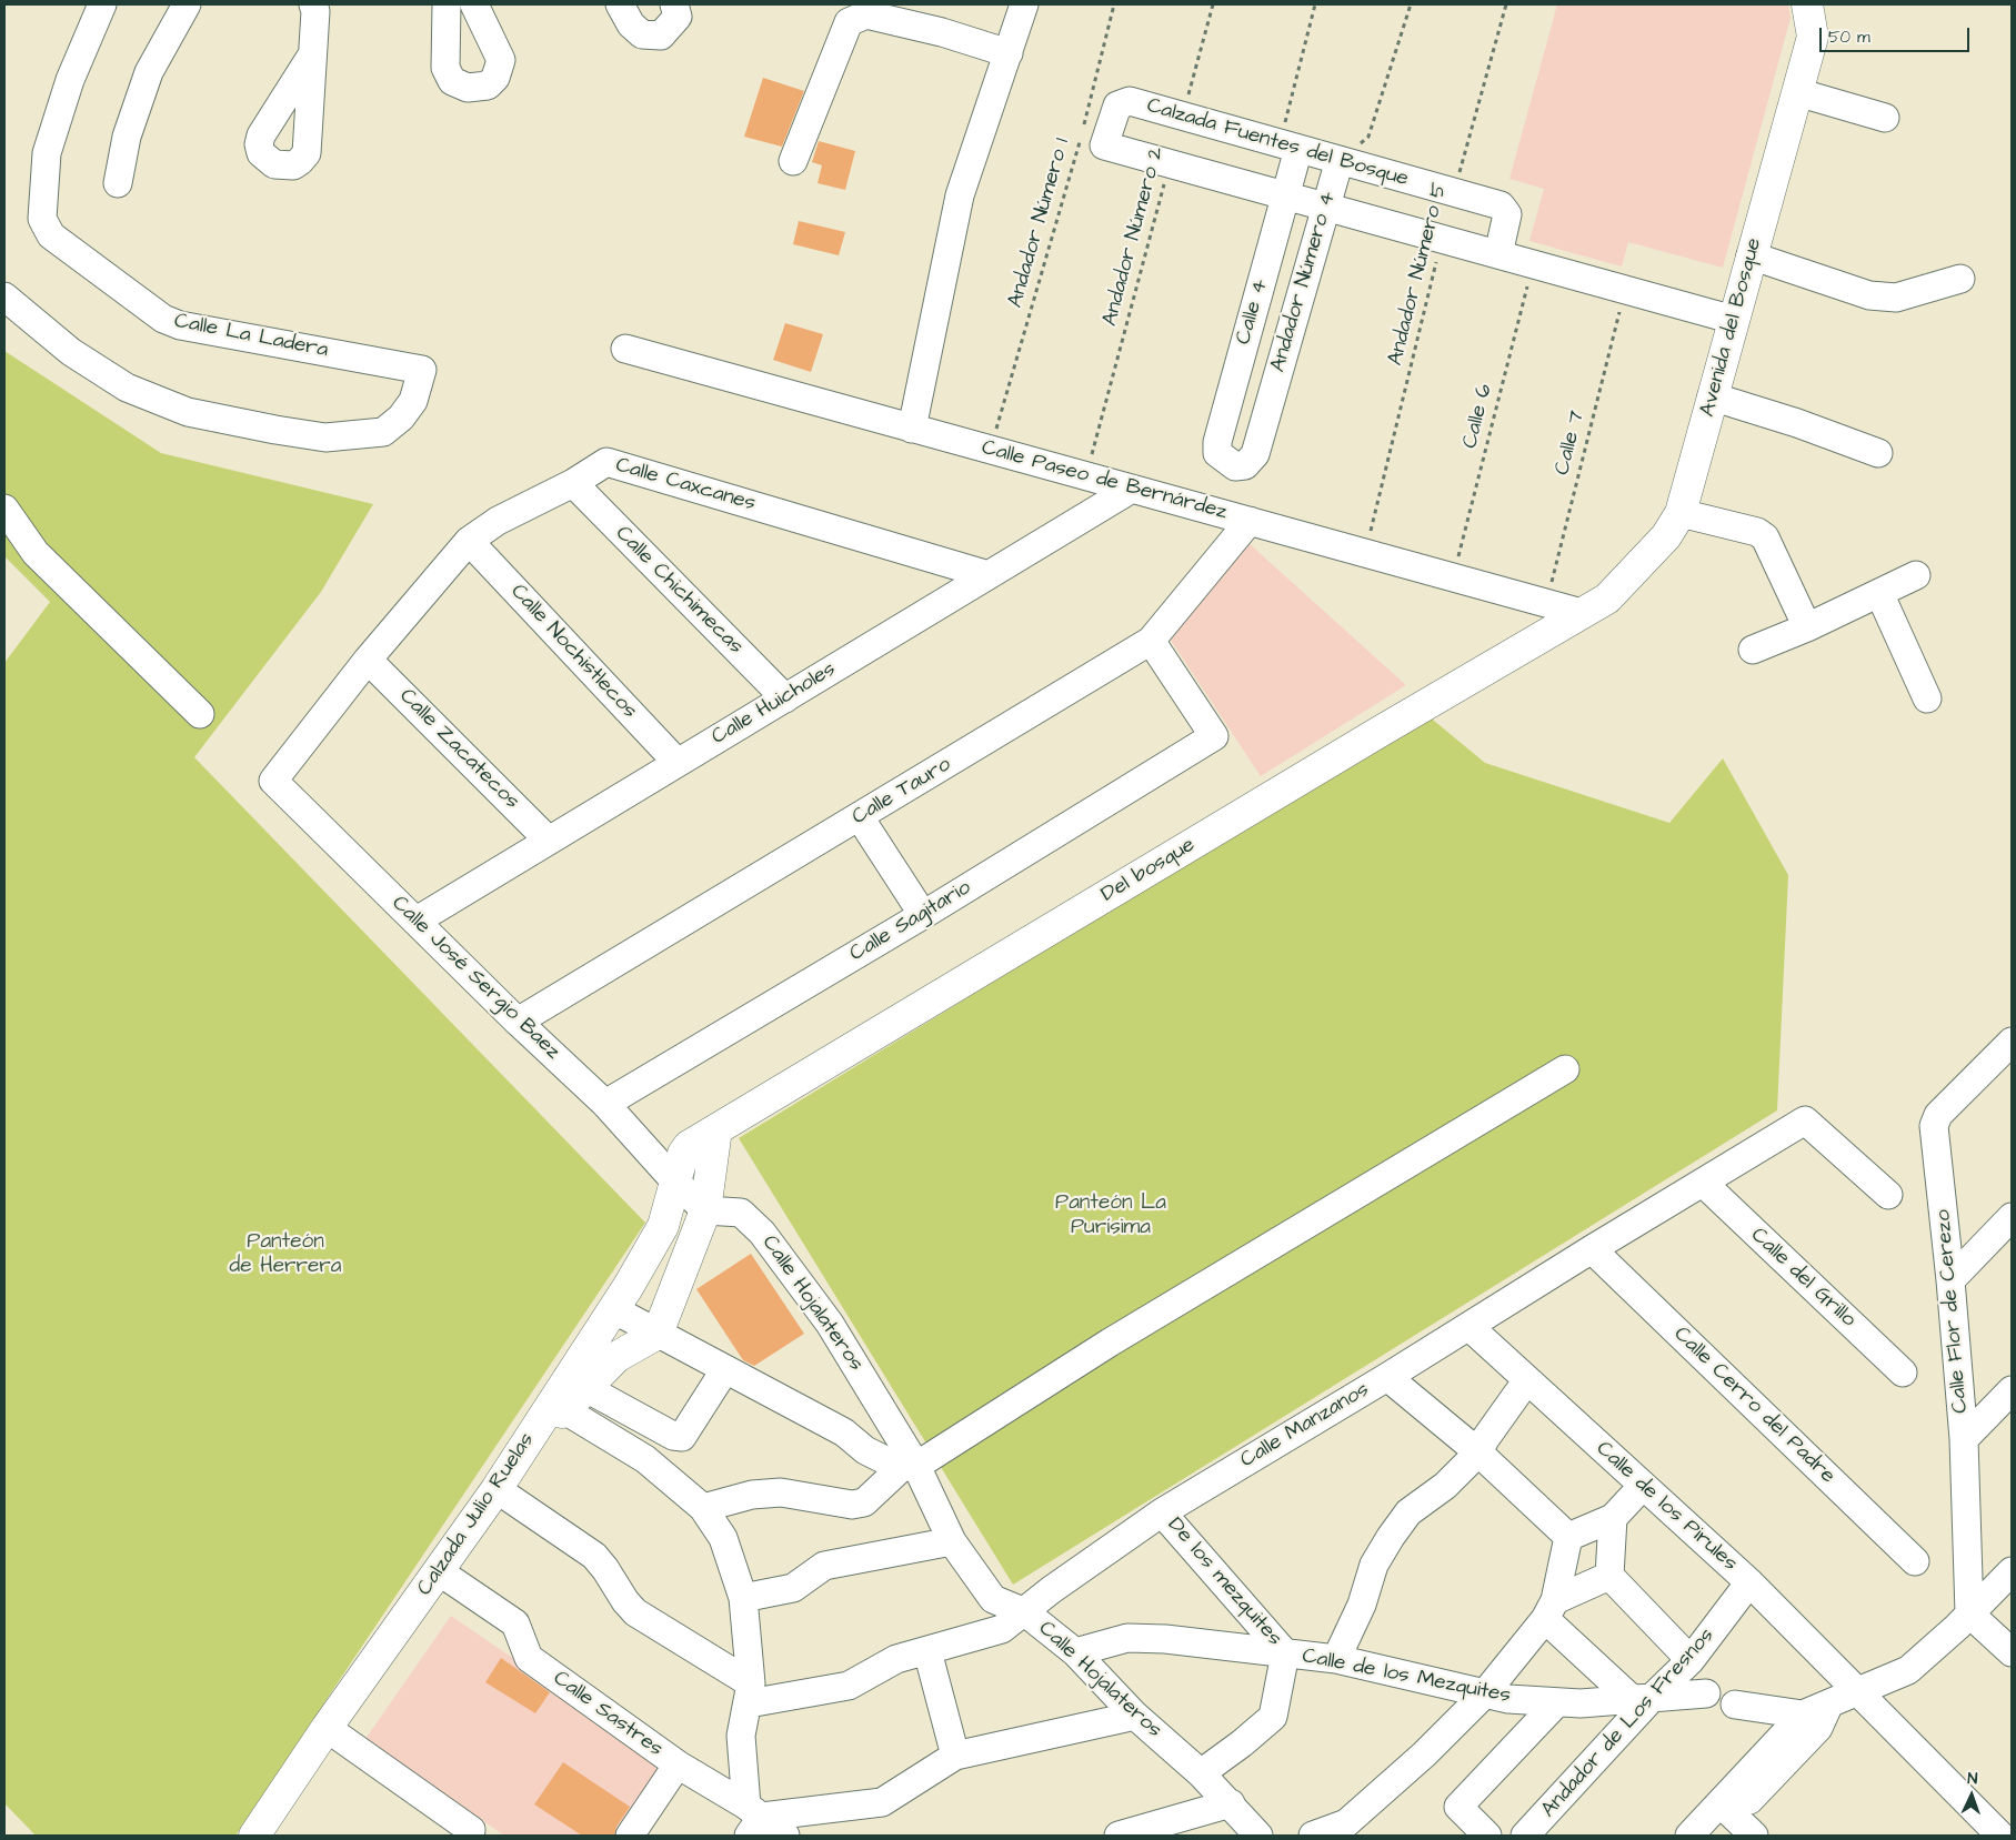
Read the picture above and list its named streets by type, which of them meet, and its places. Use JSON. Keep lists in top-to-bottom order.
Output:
{
  "streets": {
    "main road": ["Avenida del Bosque", "Del bosque", "Calzada Julio Ruelas"],
    "street": [
      "Calzada Fuentes del Bosque",
      "Andador Número 4",
      "Calle 4",
      "Calle La Ladera",
      "Calle Paseo de Bernárdez",
      "Calle Caxcanes",
      "Calle Chichimecas",
      "Calle Nochistlecos",
      "Calle Huicholes",
      "Calle Zacatecos",
      "Calle Tauro",
      "Calle Sagitario",
      "Calle José Sergio Baez",
      "Calle del Grillo",
      "Calle Hojalateros",
      "Calle Flor de Cerezo",
      "Calle Cerro del Padre",
      "Calle Manzanos",
      "Calle de los Pirules",
      "De los mezquites",
      "Calle de los Mezquites",
      "Calle Sastres",
      "Andador de Los Fresnos"
    ],
    "path": [
      "Andador Número 1",
      "Andador Número 2",
      "Andador Número 5",
      "Calle 6",
      "Calle 7"
    ]
  },
  "crossings": [
    ["Calzada Fuentes del Bosque", "Andador Número 2"],
    ["Calzada Fuentes del Bosque", "Andador Número 5"],
    ["Calzada Fuentes del Bosque", "Andador Número 4"],
    ["Calzada Fuentes del Bosque", "Calle 4"],
    ["Calzada Fuentes del Bosque", "Avenida del Bosque"],
    ["Calzada Fuentes del Bosque", "Calle 6"],
    ["Calzada Fuentes del Bosque", "Calle 7"],
    ["Andador Número 1", "Calle Paseo de Bernárdez"],
    ["Andador Número 2", "Calle Paseo de Bernárdez"],
    ["Andador Número 5", "Calle Paseo de Bernárdez"],
    ["Andador Número 4", "Calle 4"],
    ["Avenida del Bosque", "Calle Paseo de Bernárdez"],
    ["Avenida del Bosque", "Del bosque"],
    ["Calle 6", "Calle Paseo de Bernárdez"],
    ["Calle 7", "Calle Paseo de Bernárdez"],
    ["Calle Paseo de Bernárdez", "Calle Huicholes"],
    ["Calle Paseo de Bernárdez", "Calle Tauro"],
    ["Calle Paseo de Bernárdez", "Del bosque"],
    ["Calle Caxcanes", "Calle Chichimecas"],
    ["Calle Caxcanes", "Calle Nochistlecos"],
    ["Calle Caxcanes", "Calle Huicholes"],
    ["Calle Caxcanes", "Calle Zacatecos"],
    ["Calle Caxcanes", "Calle José Sergio Baez"],
    ["Calle Chichimecas", "Calle Huicholes"],
    ["Calle Nochistlecos", "Calle Huicholes"],
    ["Calle Huicholes", "Calle Zacatecos"],
    ["Calle Huicholes", "Calle José Sergio Baez"],
    ["Calle Tauro", "Calle Sagitario"],
    ["Calle Tauro", "Calle José Sergio Baez"],
    ["Del bosque", "Calle José Sergio Baez"],
    ["Del bosque", "Calzada Julio Ruelas"],
    ["Calle Sagitario", "Calle José Sergio Baez"],
    ["Calle José Sergio Baez", "Calzada Julio Ruelas"],
    ["Calle del Grillo", "Calle Manzanos"],
    ["Calle Hojalateros", "Calle Manzanos"],
    ["Calle Hojalateros", "Calle de los Mezquites"],
    ["Calle Cerro del Padre", "Calle Manzanos"],
    ["Calle Manzanos", "Calle de los Pirules"],
    ["Calle Manzanos", "De los mezquites"],
    ["Calle de los Pirules", "Andador de Los Fresnos"],
    ["Calzada Julio Ruelas", "Calle Sastres"],
    ["De los mezquites", "Calle de los Mezquites"],
    ["Calle de los Mezquites", "Andador de Los Fresnos"]
  ],
  "parks": ["Panteón La Purísima", "Panteón de Herrera"],
  "scale_bar": "50 m",
  "north": "top"
}
